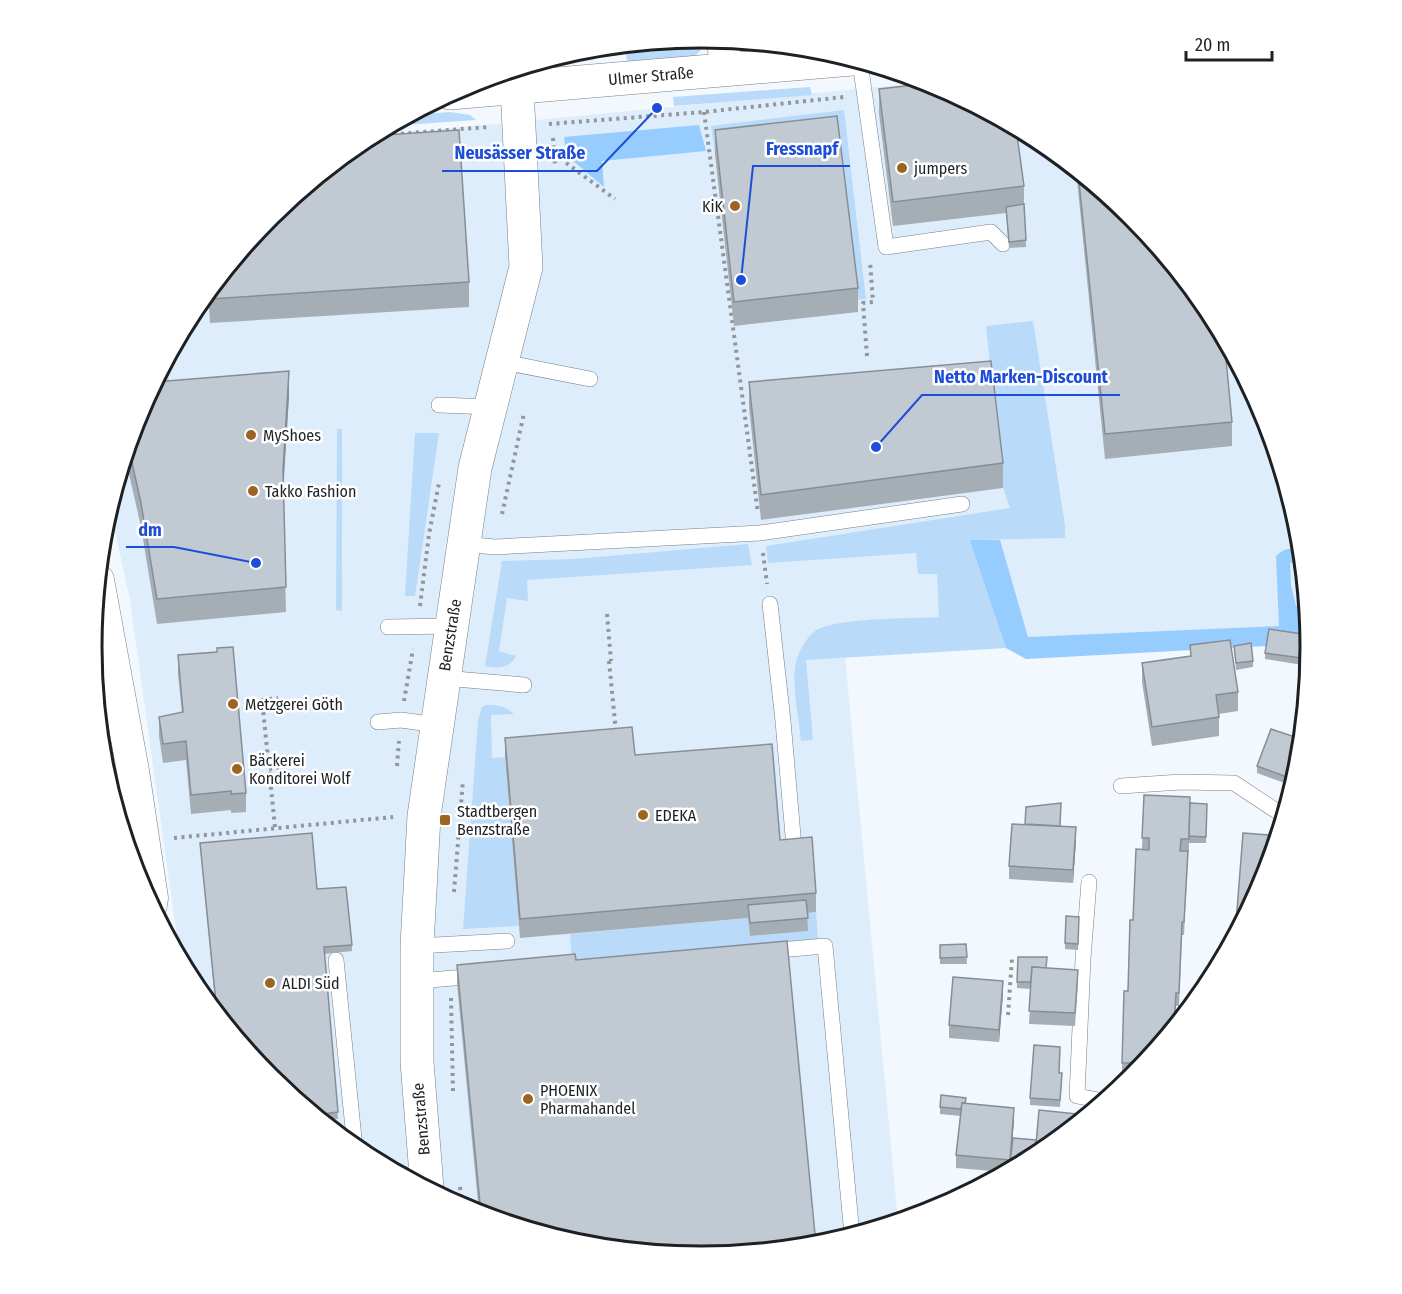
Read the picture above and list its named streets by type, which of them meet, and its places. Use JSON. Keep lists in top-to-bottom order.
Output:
{
  "streets": {
    "street": ["Ulmer Straße", "Benzstraße"]
  },
  "crossings": [
    ["Ulmer Straße", "Benzstraße"]
  ],
  "places": {
    "other": [
      "Neusässer Straße",
      "jumpers",
      "KiK",
      "Fressnapf",
      "MyShoes",
      "Netto Marken-Discount",
      "Takko Fashion",
      "dm",
      "Metzgerei Göth",
      "Bäckerei Konditorei Wolf",
      "EDEKA",
      "ALDI Süd",
      "PHOENIX Pharmahandel"
    ],
    "transit": ["Stadtbergen Benzstraße"]
  },
  "scale_bar": "20 m"
}
